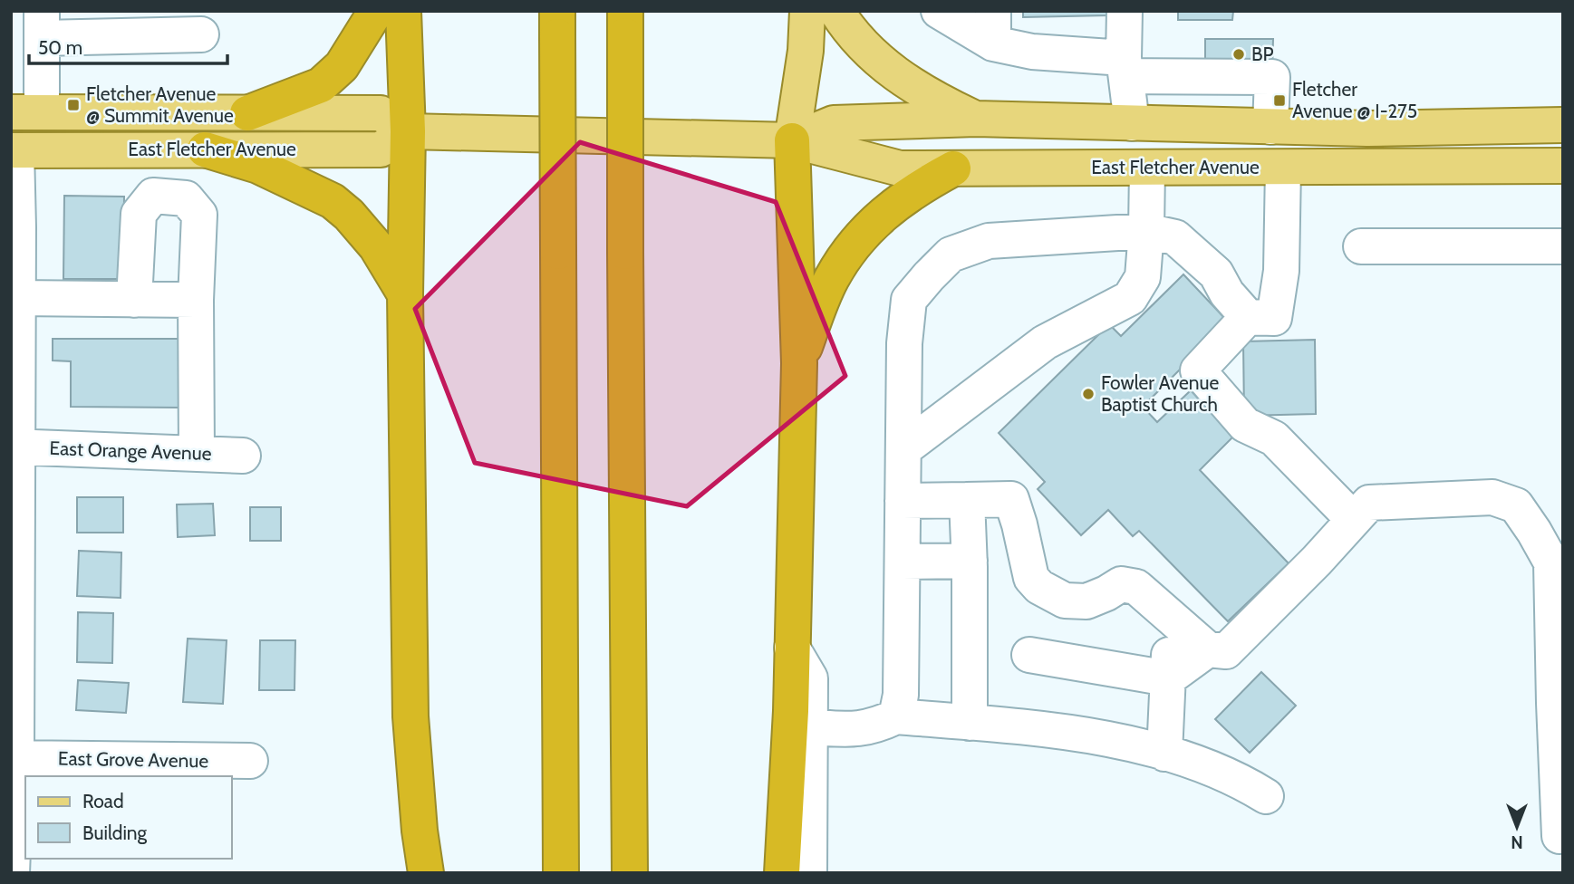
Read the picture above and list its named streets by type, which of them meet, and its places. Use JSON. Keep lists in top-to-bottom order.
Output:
{
  "streets": {
    "main road": ["East Fletcher Avenue"],
    "street": ["East Orange Avenue", "East Grove Avenue"]
  },
  "places": {
    "other": ["BP", "Fowler Avenue Baptist Church"],
    "transit": ["Fletcher Avenue @ I-275", "Fletcher Avenue @ Summit Avenue"]
  },
  "legend": ["Road", "Building"],
  "scale_bar": "50 m",
  "north": "bottom"
}
